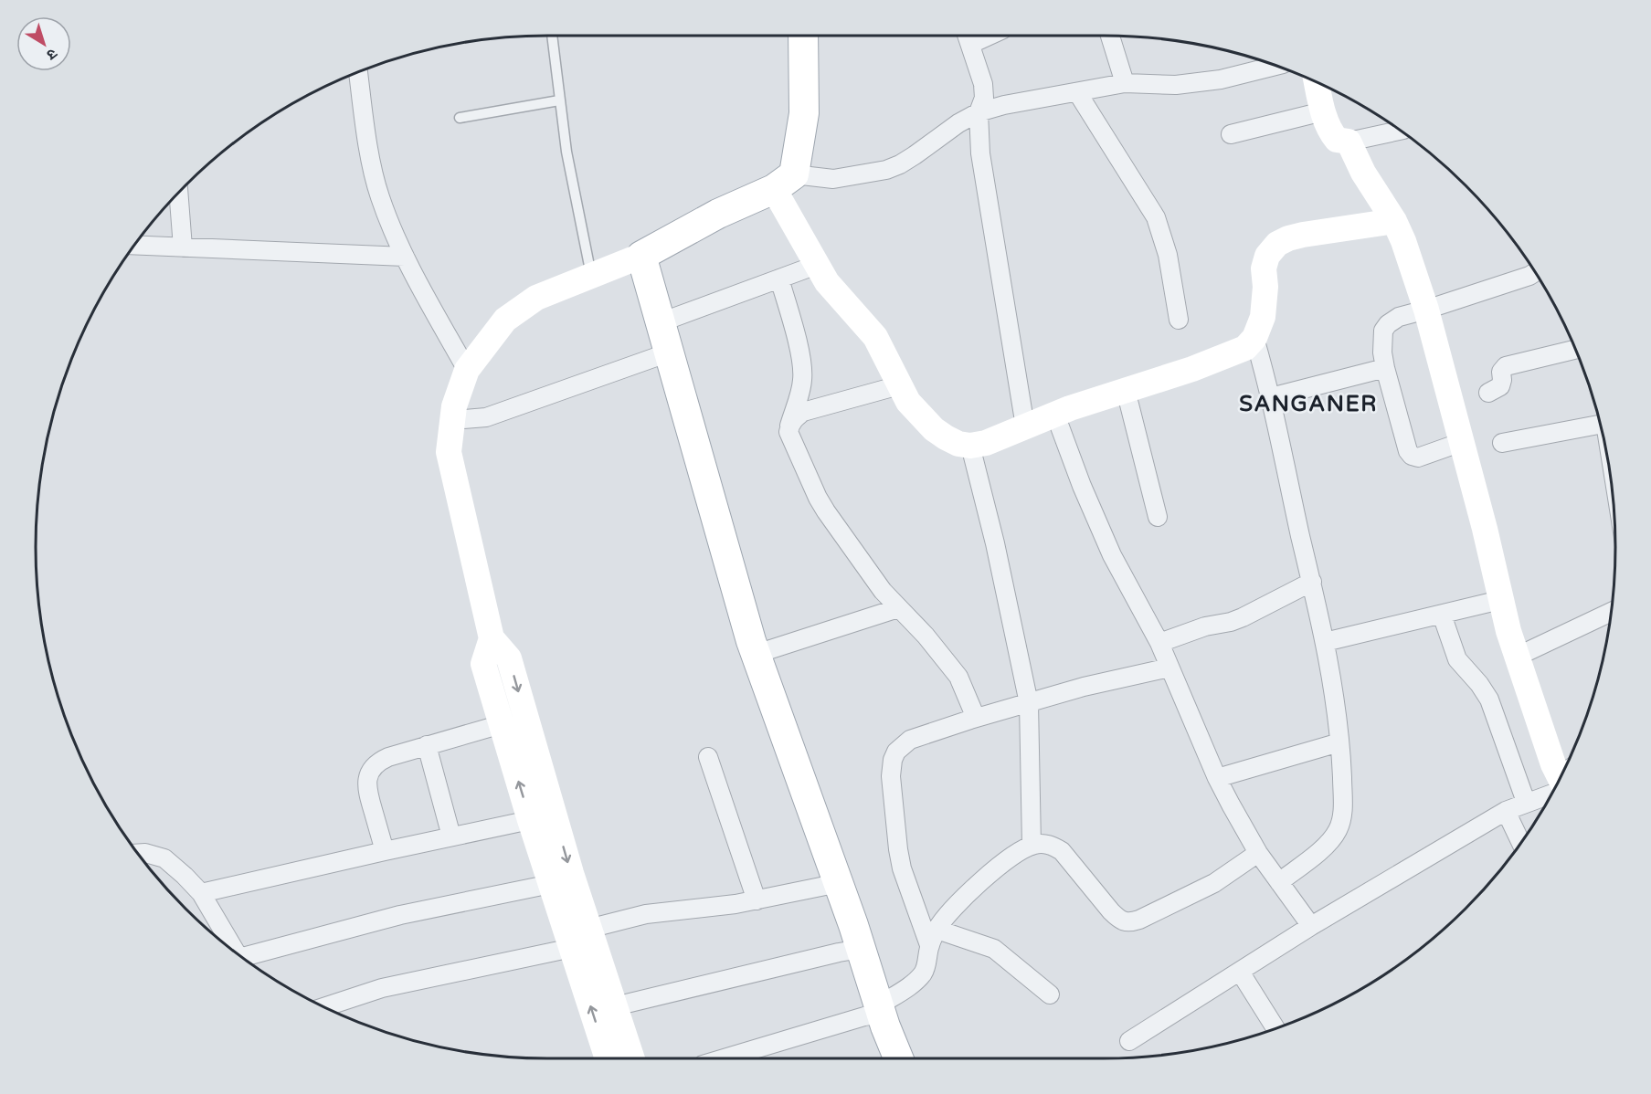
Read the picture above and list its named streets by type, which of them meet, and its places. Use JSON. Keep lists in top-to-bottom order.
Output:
{
  "districts": ["SANGANER"],
  "north": "bottom right"
}
